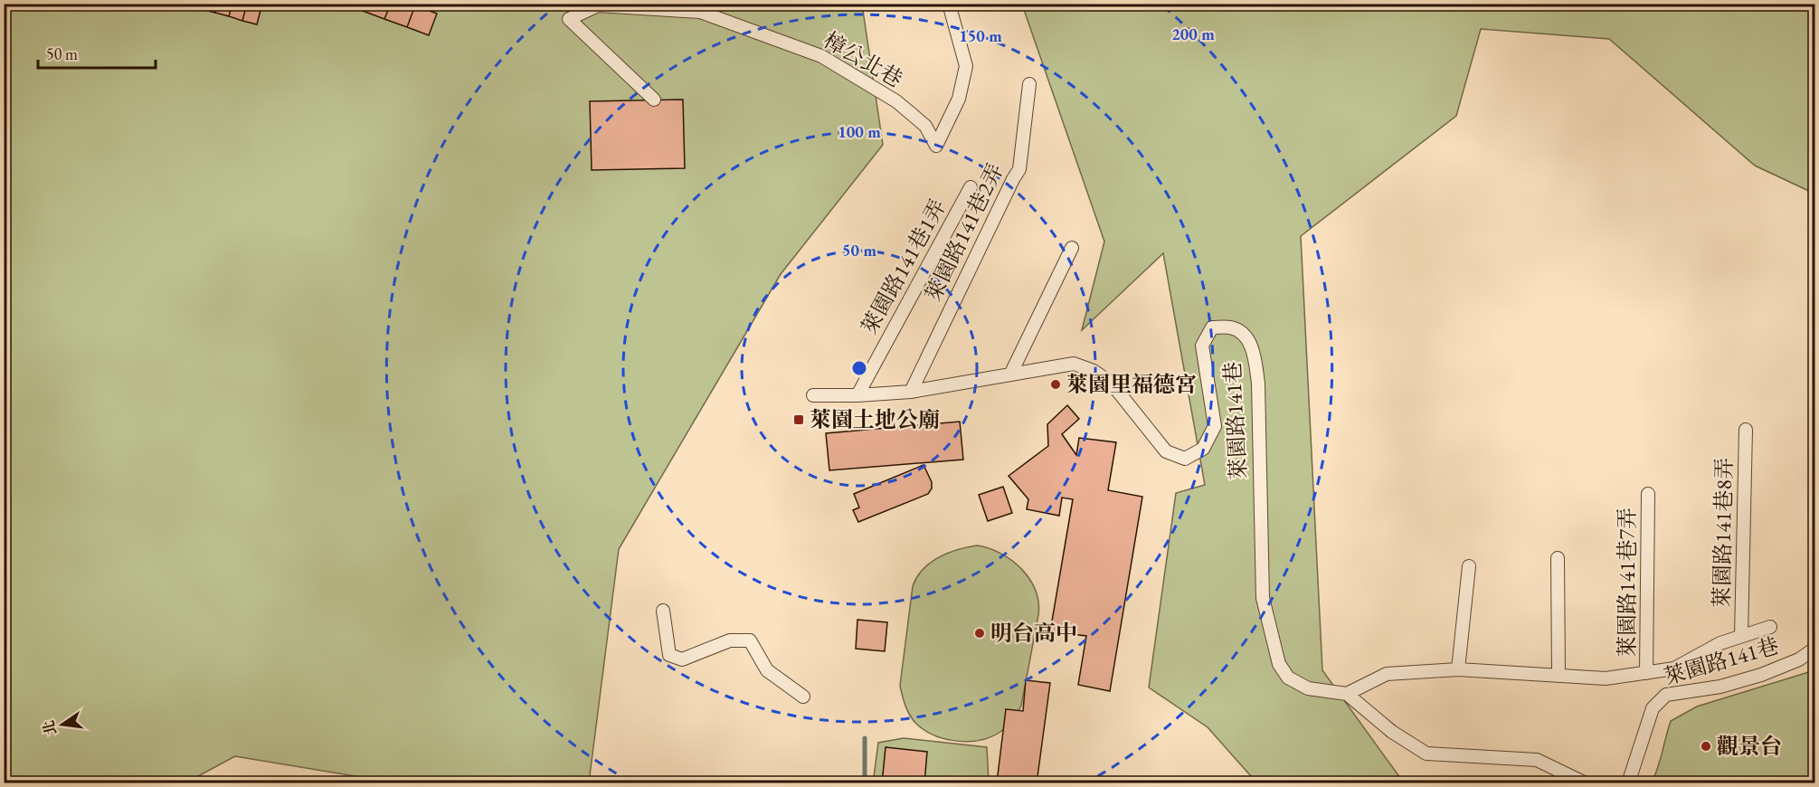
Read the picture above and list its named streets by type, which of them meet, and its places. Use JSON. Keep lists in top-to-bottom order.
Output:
{
  "streets": {
    "street": [
      "樟公北巷",
      "萊園路141巷2弄",
      "萊園路141巷1弄",
      "萊園路141巷",
      "萊園路141巷8弄",
      "萊園路141巷7弄"
    ]
  },
  "crossings": [
    ["萊園路141巷2弄", "萊園路141巷"],
    ["萊園路141巷1弄", "萊園路141巷"],
    ["萊園路141巷", "萊園路141巷8弄"],
    ["萊園路141巷", "萊園路141巷7弄"]
  ],
  "places": {
    "other": ["萊園里福德宮", "明台高中", "觀景台"],
    "transit": ["萊園土地公廟"]
  },
  "scale_bar": "50 m",
  "north": "left",
  "rings": [
    "200 m",
    "150 m",
    "100 m",
    "50 m"
  ]
}
